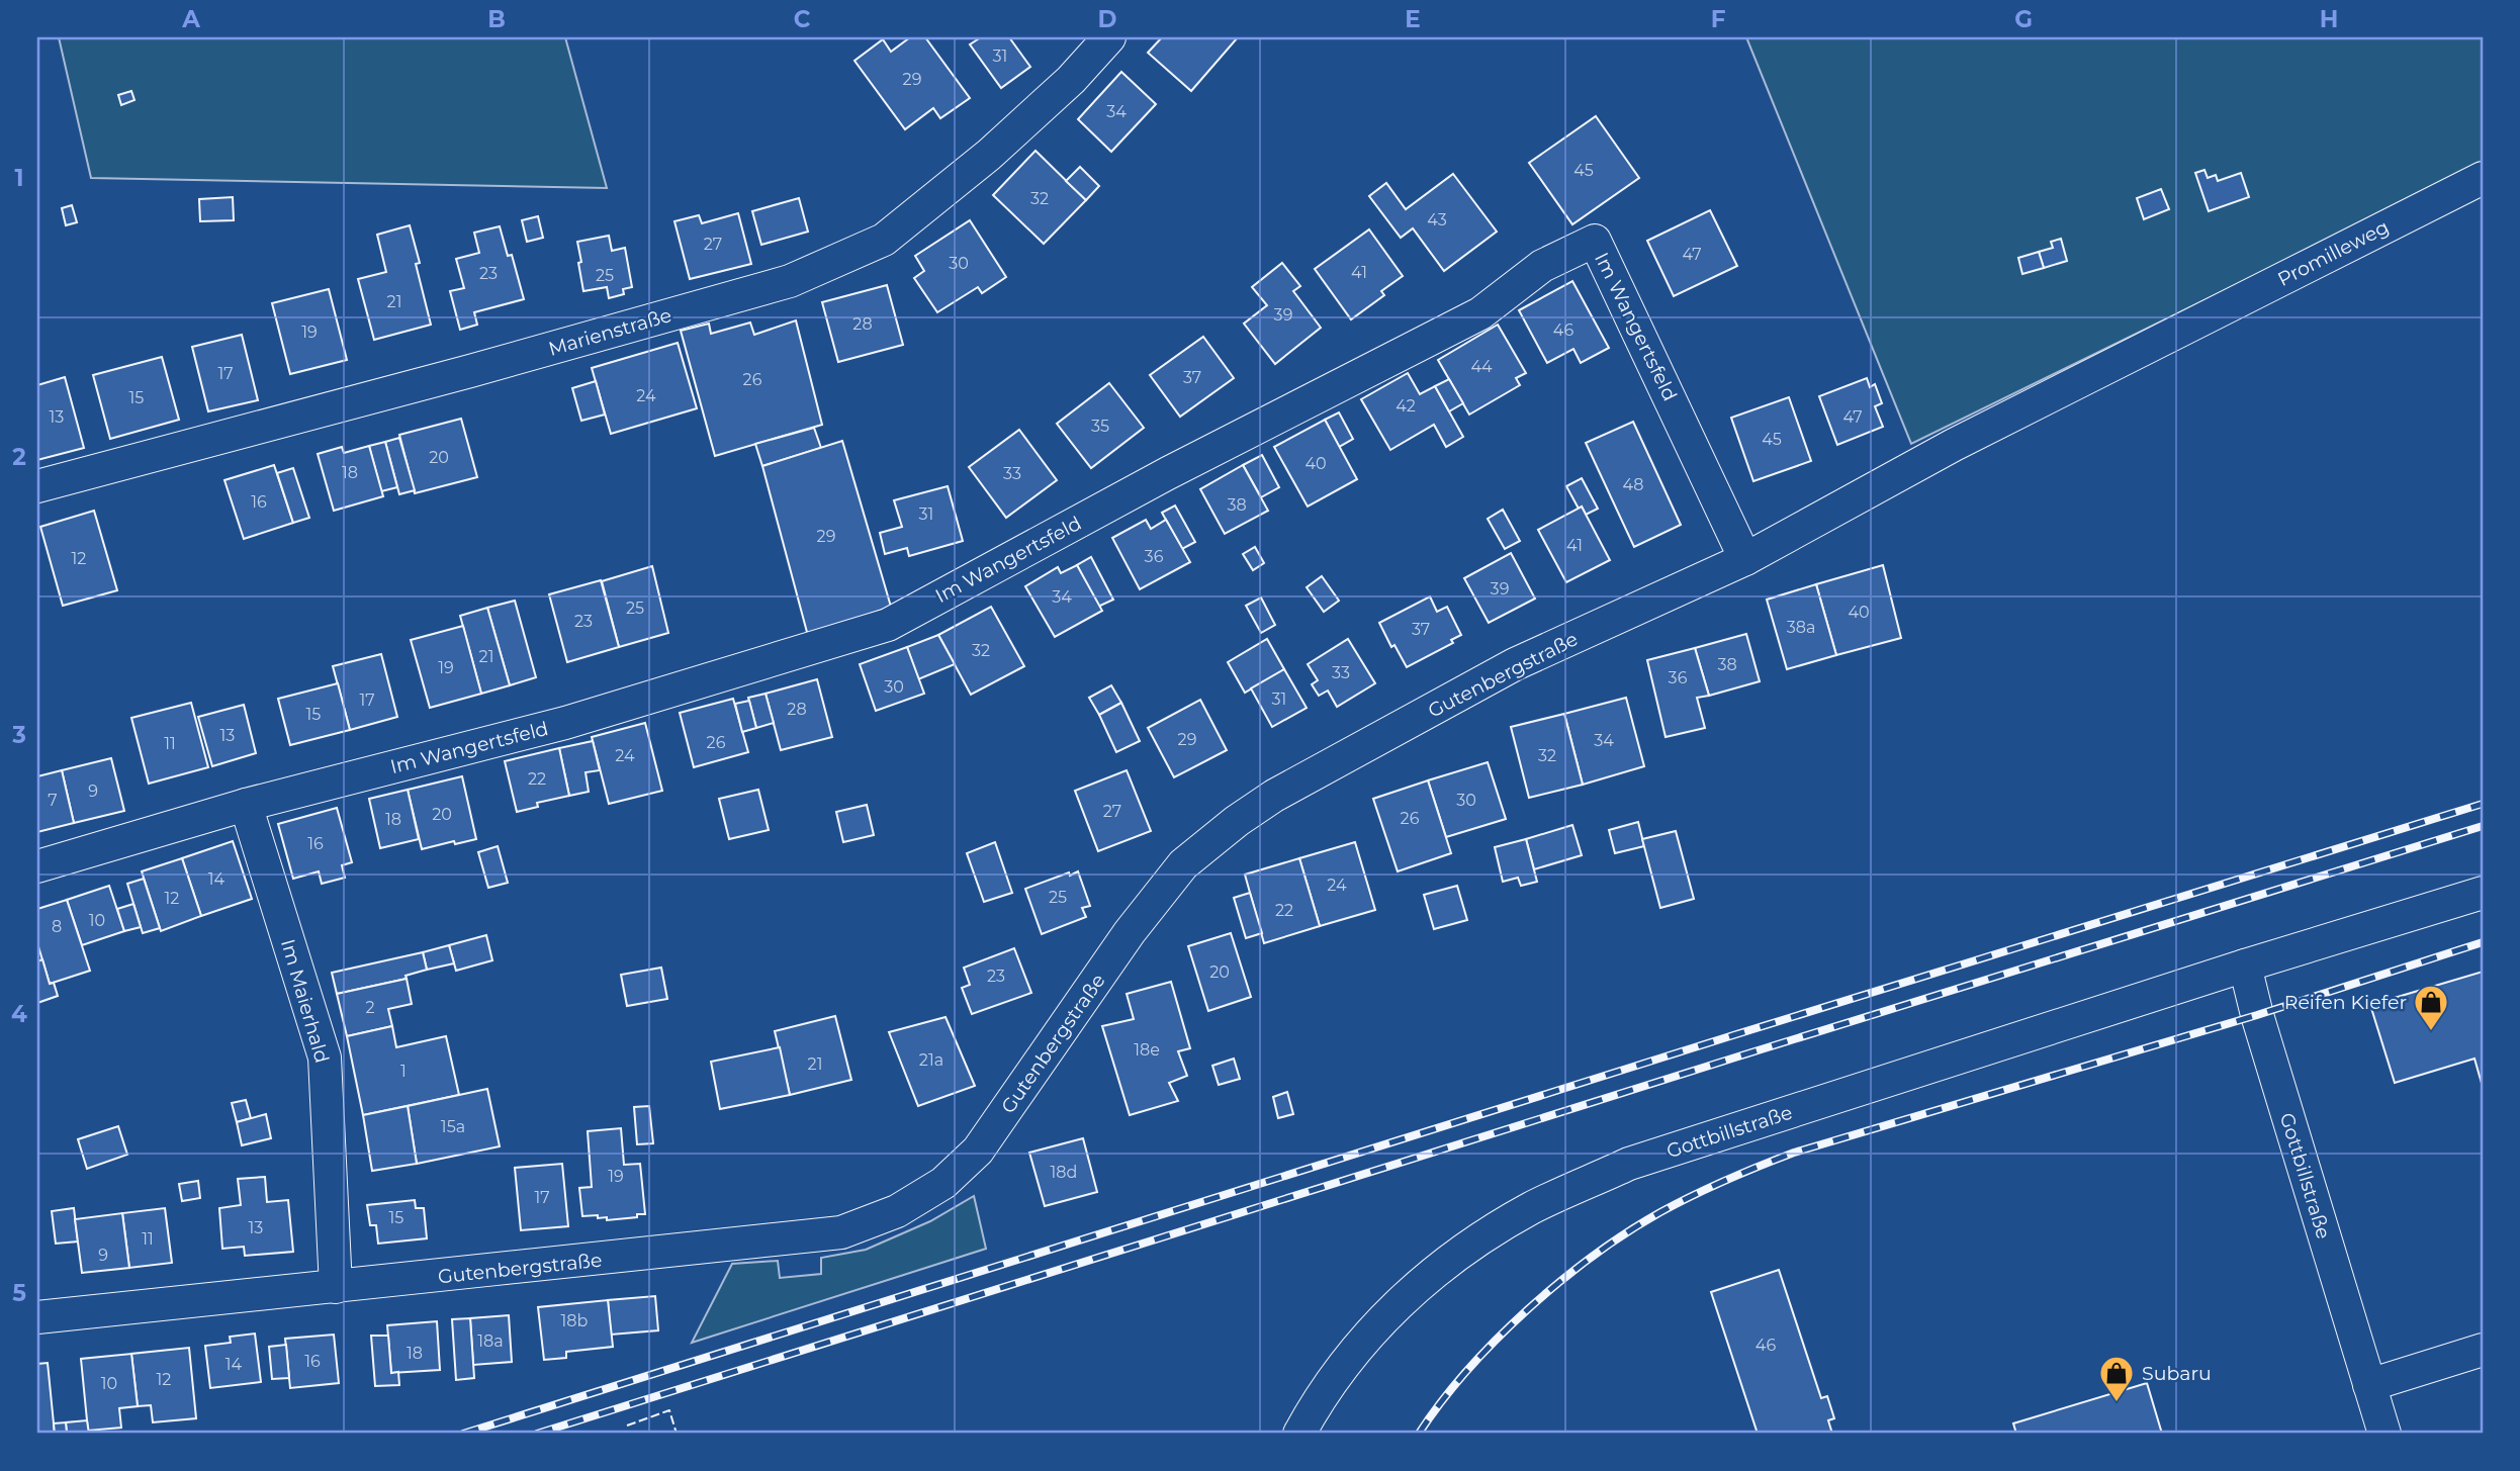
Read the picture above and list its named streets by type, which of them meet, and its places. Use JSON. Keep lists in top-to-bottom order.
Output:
{
  "streets": {
    "street": [
      "Promilleweg",
      "Im Wangertsfeld",
      "Marienstraße",
      "Gutenbergstraße",
      "Im Maierhald",
      "Gottbillstraße"
    ]
  },
  "crossings": [
    ["Promilleweg", "Gutenbergstraße"],
    ["Im Wangertsfeld", "Gutenbergstraße"],
    ["Im Wangertsfeld", "Im Maierhald"],
    ["Gutenbergstraße", "Im Maierhald"]
  ],
  "places": {
    "shop": ["Reifen Kiefer", "Subaru"]
  },
  "house_numbers": [
    "31",
    "29",
    "34",
    "45",
    "32",
    "43",
    "27",
    "47",
    "30",
    "41",
    "23",
    "25",
    "21",
    "39",
    "28",
    "46",
    "19",
    "44",
    "17",
    "37",
    "26",
    "24",
    "15",
    "42",
    "13",
    "47",
    "35",
    "45",
    "20",
    "40",
    "18",
    "33",
    "48",
    "16",
    "38",
    "31",
    "29",
    "41",
    "36",
    "12",
    "39",
    "34",
    "25",
    "40",
    "23",
    "38a",
    "37",
    "32",
    "21",
    "38",
    "19",
    "33",
    "36",
    "30",
    "31",
    "17",
    "28",
    "15",
    "13",
    "29",
    "34",
    "26",
    "11",
    "24",
    "32",
    "22",
    "9",
    "7",
    "30",
    "27",
    "20",
    "26",
    "18",
    "16",
    "14",
    "24",
    "25",
    "12",
    "22",
    "10",
    "8",
    "20",
    "23",
    "2",
    "18e",
    "21a",
    "21",
    "1",
    "15a",
    "18d",
    "19",
    "17",
    "15",
    "13",
    "11",
    "9",
    "18b",
    "18a",
    "46",
    "18",
    "16",
    "14",
    "12",
    "10"
  ],
  "grid": {
    "columns": [
      "A",
      "B",
      "C",
      "D",
      "E",
      "F",
      "G",
      "H"
    ],
    "rows": [
      "1",
      "2",
      "3",
      "4",
      "5"
    ]
  }
}
